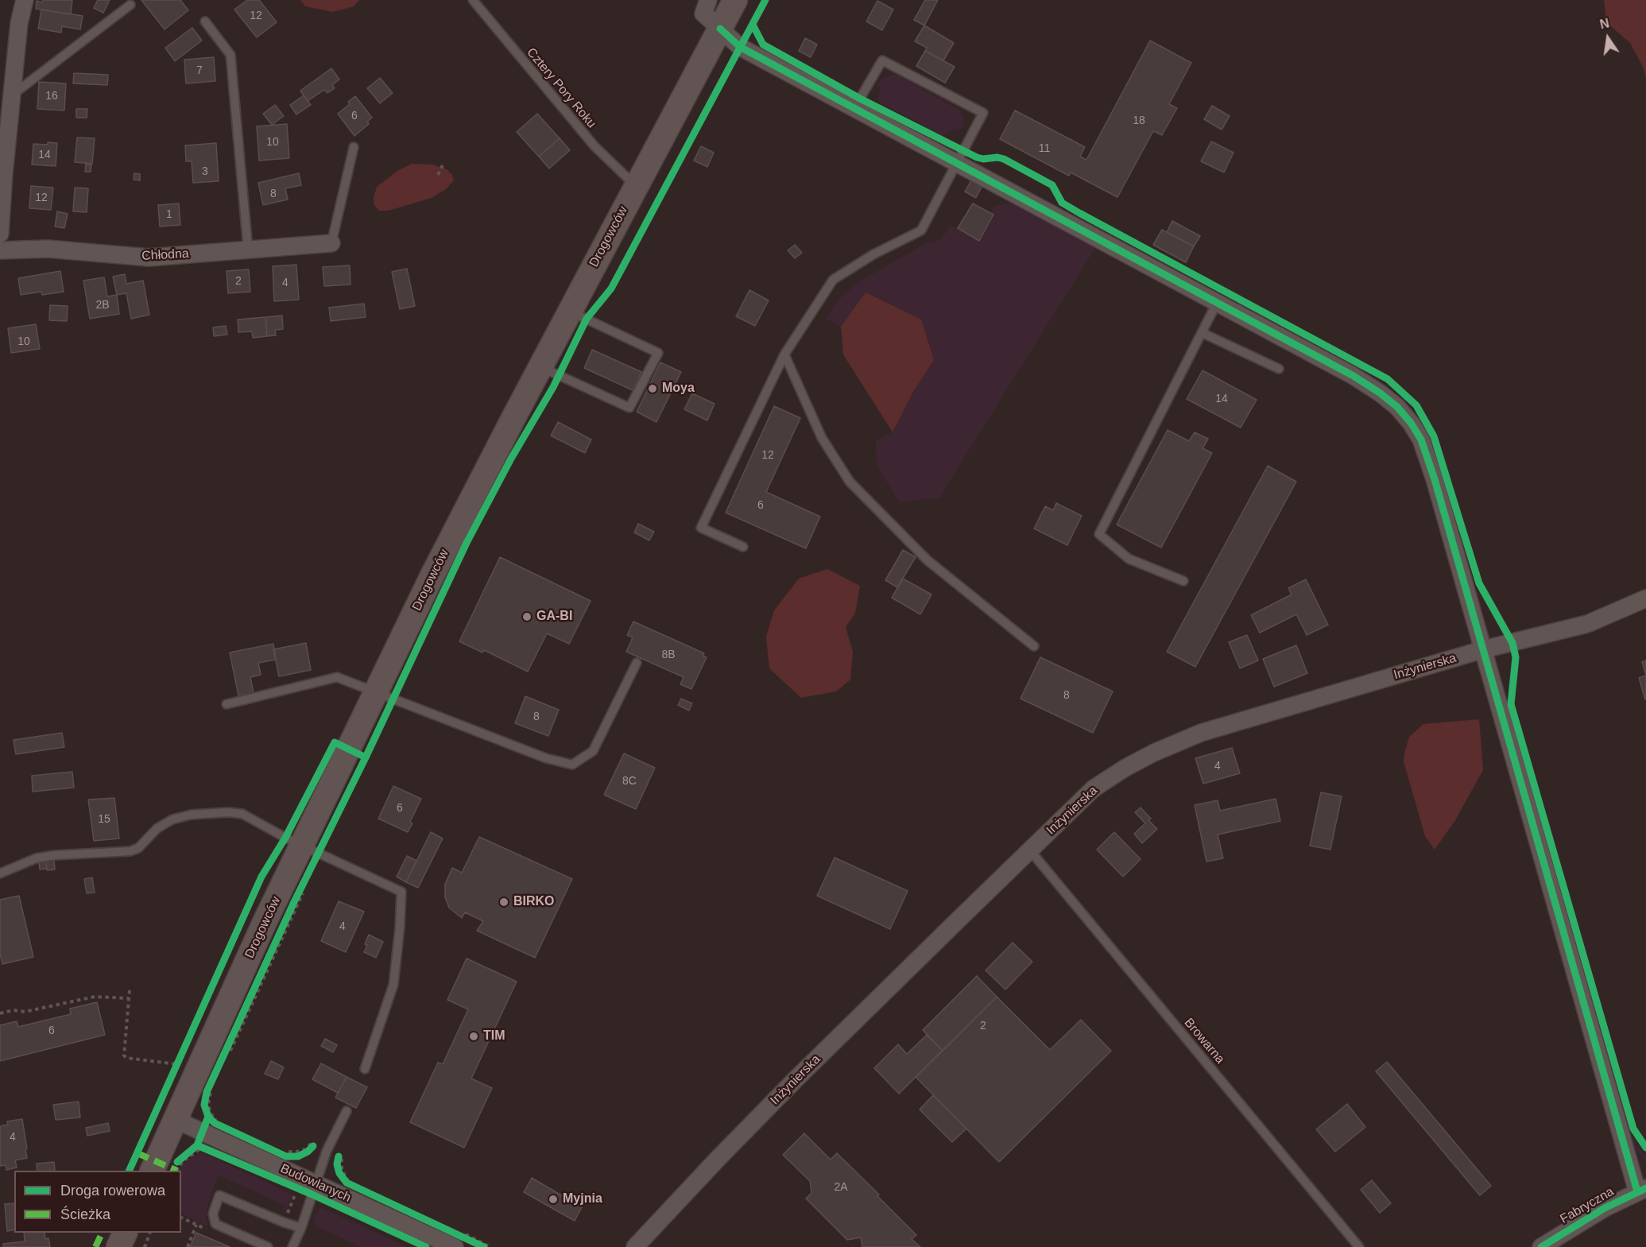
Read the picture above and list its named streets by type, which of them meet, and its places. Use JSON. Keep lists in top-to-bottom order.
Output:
{
  "streets": {
    "main road": ["Drogowców"],
    "street": [
      "Chłodna",
      "Inżynierska",
      "Budowlanych",
      "Fabryczna"
    ],
    "lane": ["Cztery Pory Roku", "Browarna"]
  },
  "crossings": [
    ["Cztery Pory Roku", "Drogowców"],
    ["Drogowców", "Budowlanych"],
    ["Inżynierska", "Browarna"]
  ],
  "places": [
    "Moya",
    "GA-BI",
    "BIRKO",
    "TIM",
    "Myjnia"
  ],
  "house_numbers": [
    "12",
    "7",
    "16",
    "6",
    "18",
    "10",
    "11",
    "14",
    "3",
    "8",
    "12",
    "1",
    "2",
    "4",
    "2B",
    "10",
    "14",
    "12",
    "6",
    "8B",
    "8",
    "8",
    "4",
    "8C",
    "6",
    "15",
    "4",
    "2",
    "6",
    "4",
    "2A"
  ],
  "legend": ["Droga rowerowa", "Ścieżka"],
  "north": "top"
}
